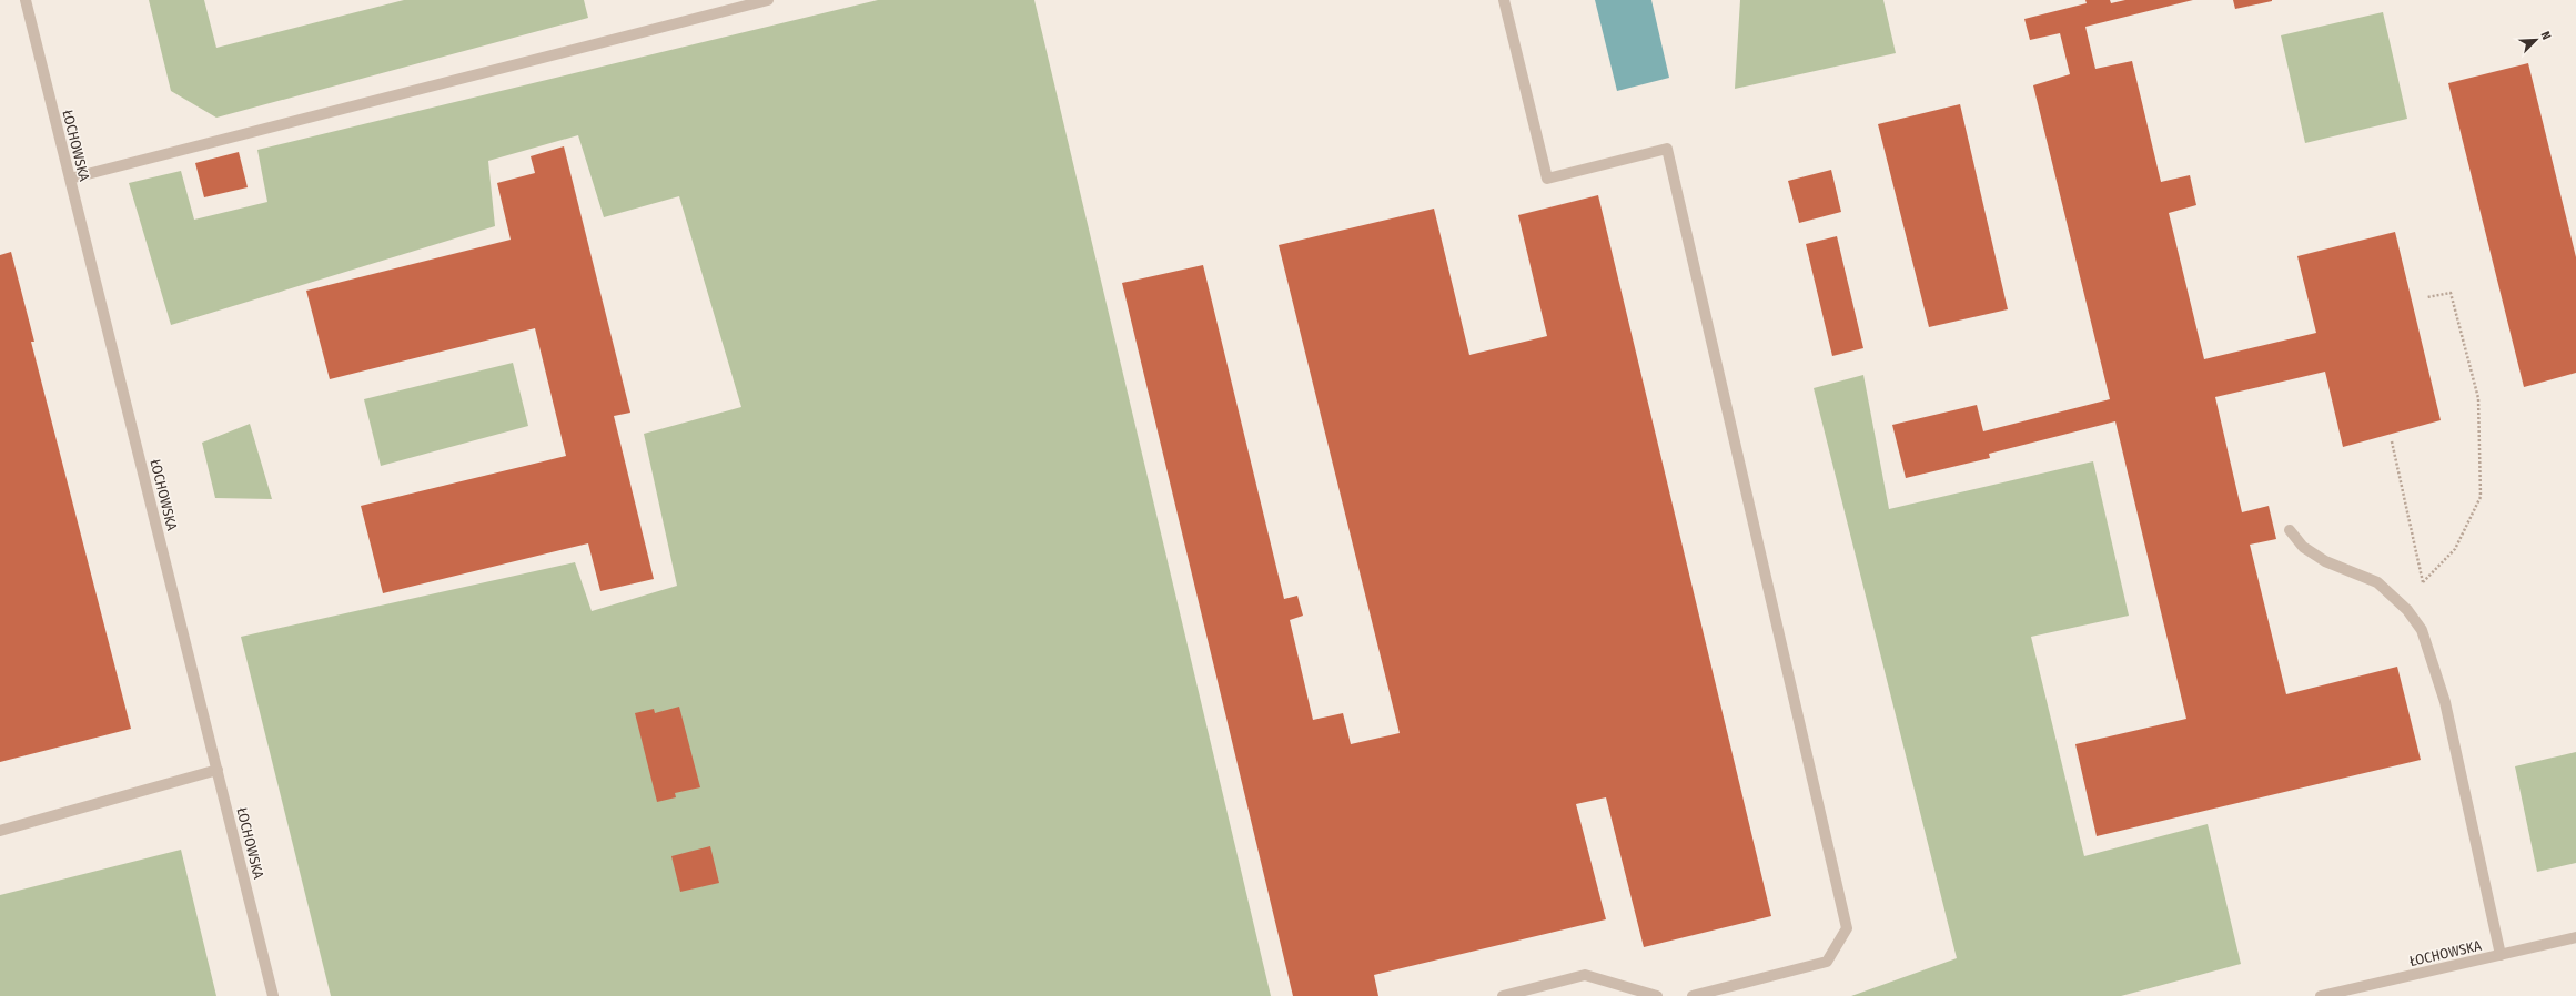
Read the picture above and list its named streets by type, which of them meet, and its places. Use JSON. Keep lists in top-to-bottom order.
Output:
{
  "streets": {
    "lane": ["ŁOCHOWSKA"]
  },
  "north": "top right"
}
